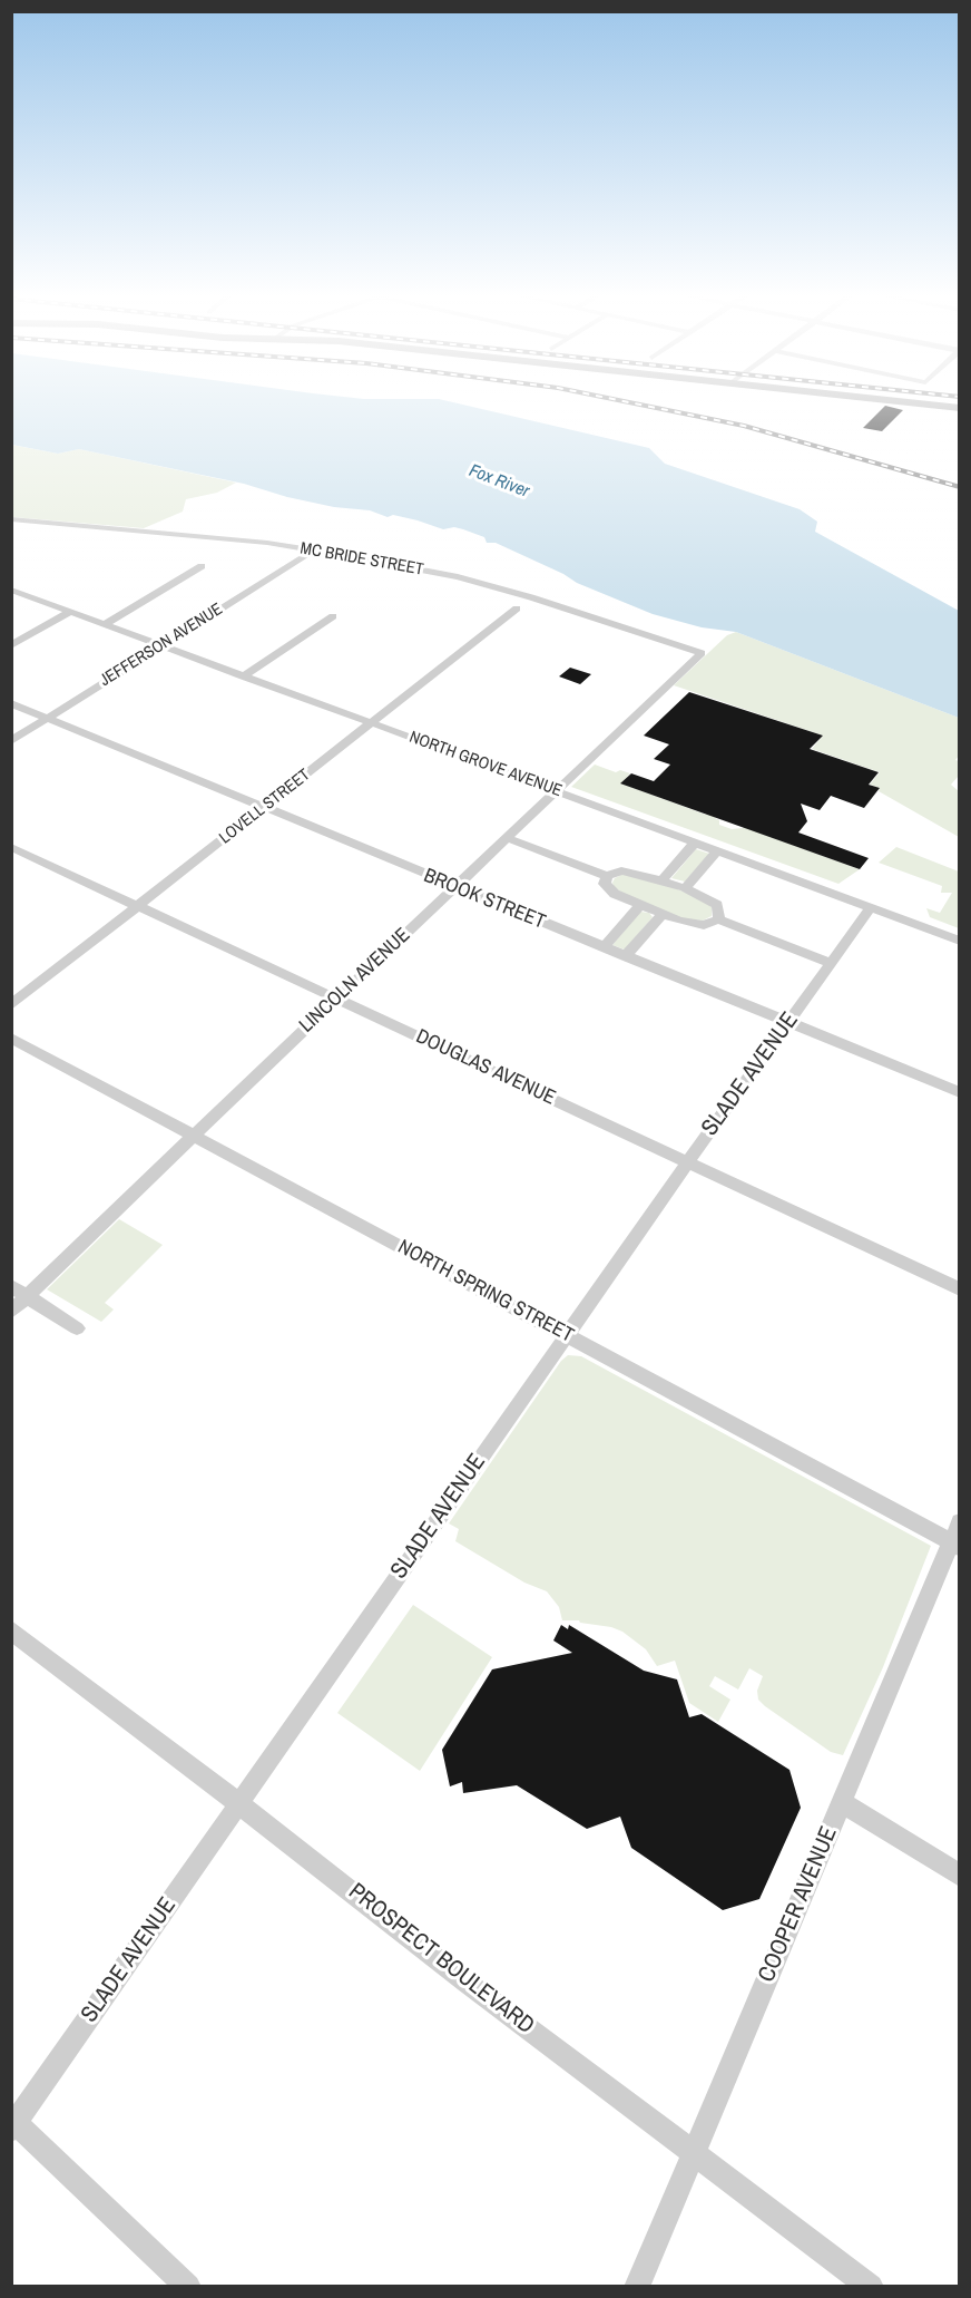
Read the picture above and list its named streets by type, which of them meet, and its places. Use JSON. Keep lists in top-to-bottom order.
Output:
{
  "streets": {
    "street": [
      "MC BRIDE STREET",
      "JEFFERSON AVENUE",
      "NORTH GROVE AVENUE",
      "LOVELL STREET",
      "BROOK STREET",
      "LINCOLN AVENUE",
      "DOUGLAS AVENUE",
      "SLADE AVENUE",
      "NORTH SPRING STREET",
      "COOPER AVENUE",
      "PROSPECT BOULEVARD"
    ]
  },
  "crossings": [
    ["MC BRIDE STREET", "JEFFERSON AVENUE"],
    ["MC BRIDE STREET", "LINCOLN AVENUE"],
    ["JEFFERSON AVENUE", "NORTH GROVE AVENUE"],
    ["JEFFERSON AVENUE", "BROOK STREET"],
    ["NORTH GROVE AVENUE", "LOVELL STREET"],
    ["NORTH GROVE AVENUE", "LINCOLN AVENUE"],
    ["NORTH GROVE AVENUE", "SLADE AVENUE"],
    ["LOVELL STREET", "BROOK STREET"],
    ["LOVELL STREET", "DOUGLAS AVENUE"],
    ["BROOK STREET", "LINCOLN AVENUE"],
    ["BROOK STREET", "SLADE AVENUE"],
    ["LINCOLN AVENUE", "DOUGLAS AVENUE"],
    ["LINCOLN AVENUE", "NORTH SPRING STREET"],
    ["DOUGLAS AVENUE", "SLADE AVENUE"],
    ["SLADE AVENUE", "NORTH SPRING STREET"],
    ["SLADE AVENUE", "PROSPECT BOULEVARD"],
    ["NORTH SPRING STREET", "COOPER AVENUE"],
    ["COOPER AVENUE", "PROSPECT BOULEVARD"]
  ],
  "water": ["Fox River"]
}
